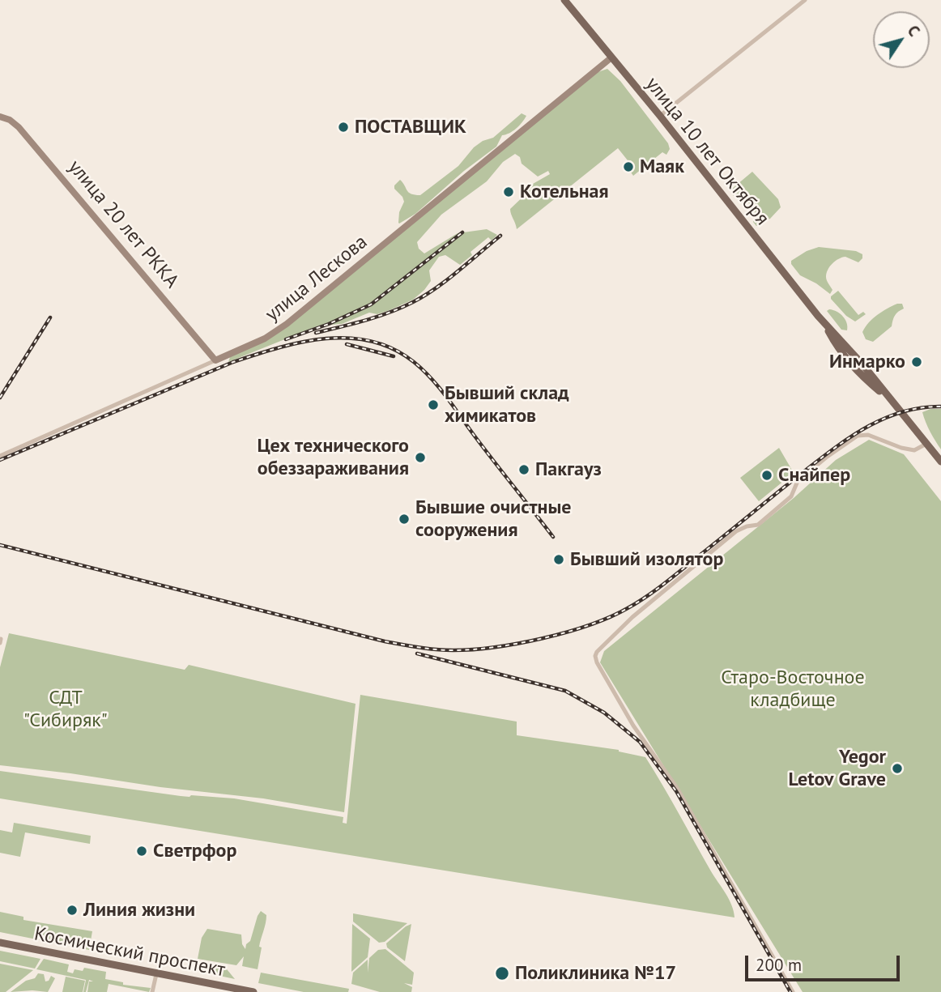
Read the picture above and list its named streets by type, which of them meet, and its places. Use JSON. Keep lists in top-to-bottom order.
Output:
{
  "streets": {
    "main road": [
      "улица 10 лет Октября",
      "улица 20 лет РККА",
      "улица Лескова",
      "Космический проспект"
    ]
  },
  "crossings": [
    ["улица 10 лет Октября", "улица Лескова"],
    ["улица 20 лет РККА", "улица Лескова"]
  ],
  "parks": ["Старо-Восточное кладбище", "СДТ \"Сибиряк\""],
  "places": [
    "ПОСТАВЩИК",
    "Маяк",
    "Котельная",
    "Инмарко",
    "Бывший склад химикатов",
    "Цех технического обеззараживания",
    "Пакгауз",
    "Снайпер",
    "Бывшие очистные сооружения",
    "Бывший изолятор",
    "Yegor Letov Grave",
    "Светрфор",
    "Линия жизни",
    "Поликлиника №17"
  ],
  "scale_bar": "200 m",
  "north": "top right"
}
